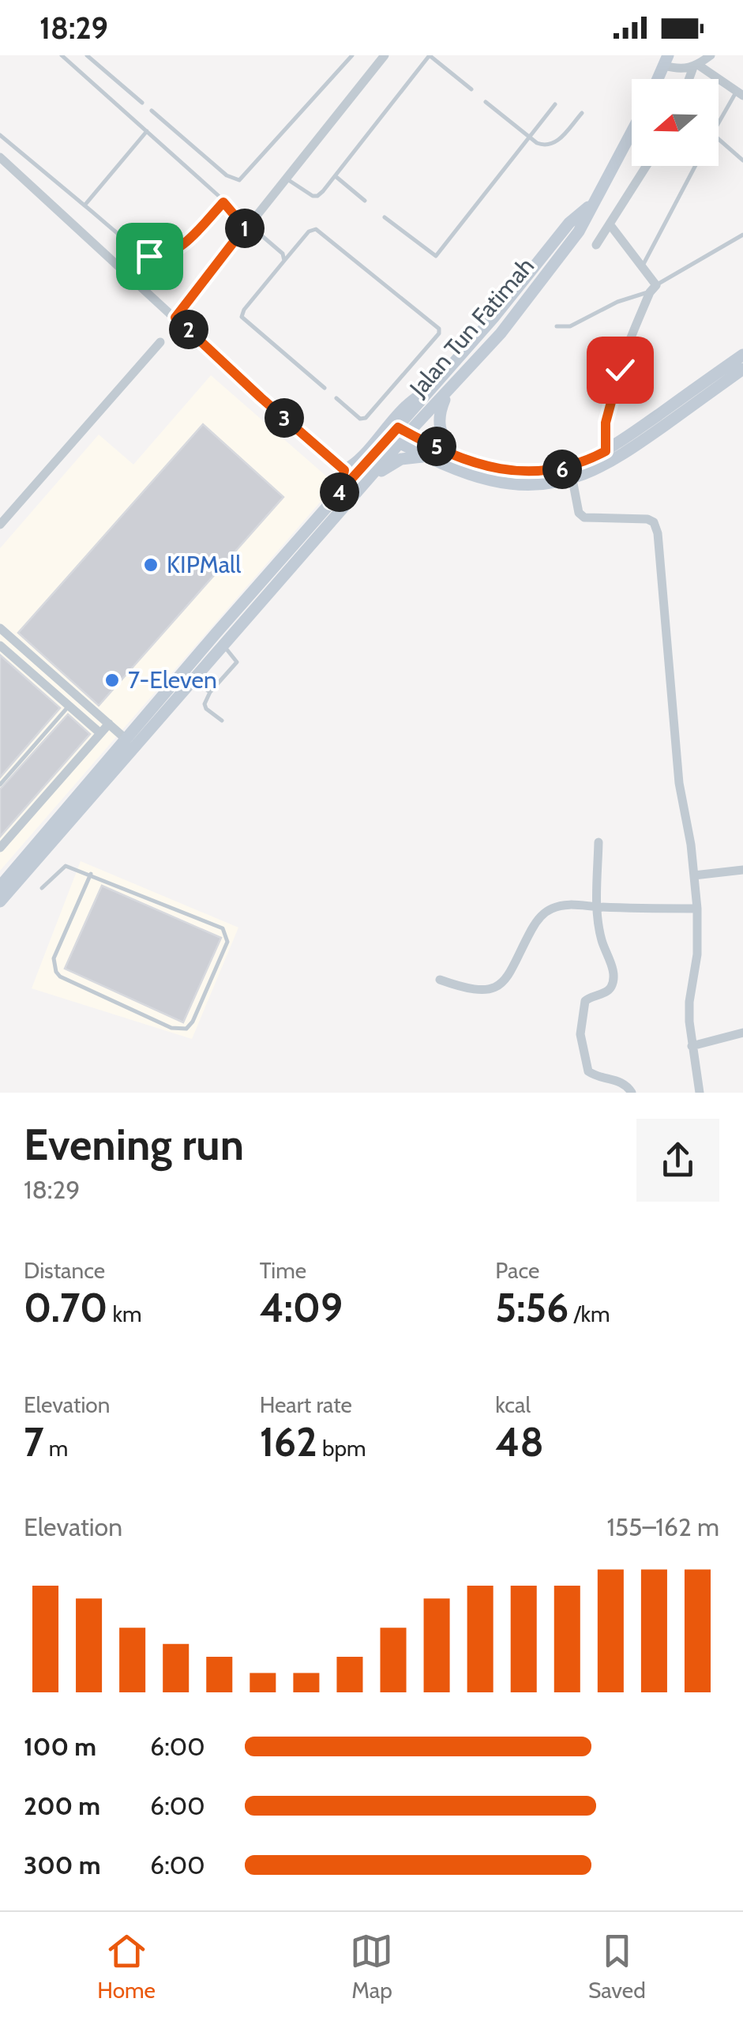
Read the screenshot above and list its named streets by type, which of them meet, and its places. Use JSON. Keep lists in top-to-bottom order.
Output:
{
  "streets": {
    "main road": ["Jalan Tun Fatimah"]
  },
  "places": ["KIPMall", "7-Eleven"],
  "north": "left",
  "page": {
    "status": "18:29",
    "pins": [
      "1",
      "2",
      "3",
      "5",
      "6",
      "4"
    ],
    "heading": ["Evening run", "18:29"],
    "stats": [
      ["Distance", "0.70 km"],
      ["Time", "4:09"],
      ["Pace", "5:56 /km"],
      ["Elevation", "7 m"],
      ["Heart rate", "162 bpm"],
      ["kcal", "48"]
    ],
    "chart": ["Elevation", "155–162 m"],
    "list": [
      {
        "name": "100 m",
        "note": "6:00"
      },
      {
        "name": "200 m",
        "note": "6:00"
      },
      {
        "name": "300 m",
        "note": "6:00"
      }
    ],
    "tabs": ["Home", "Map", "Saved"]
  }
}
